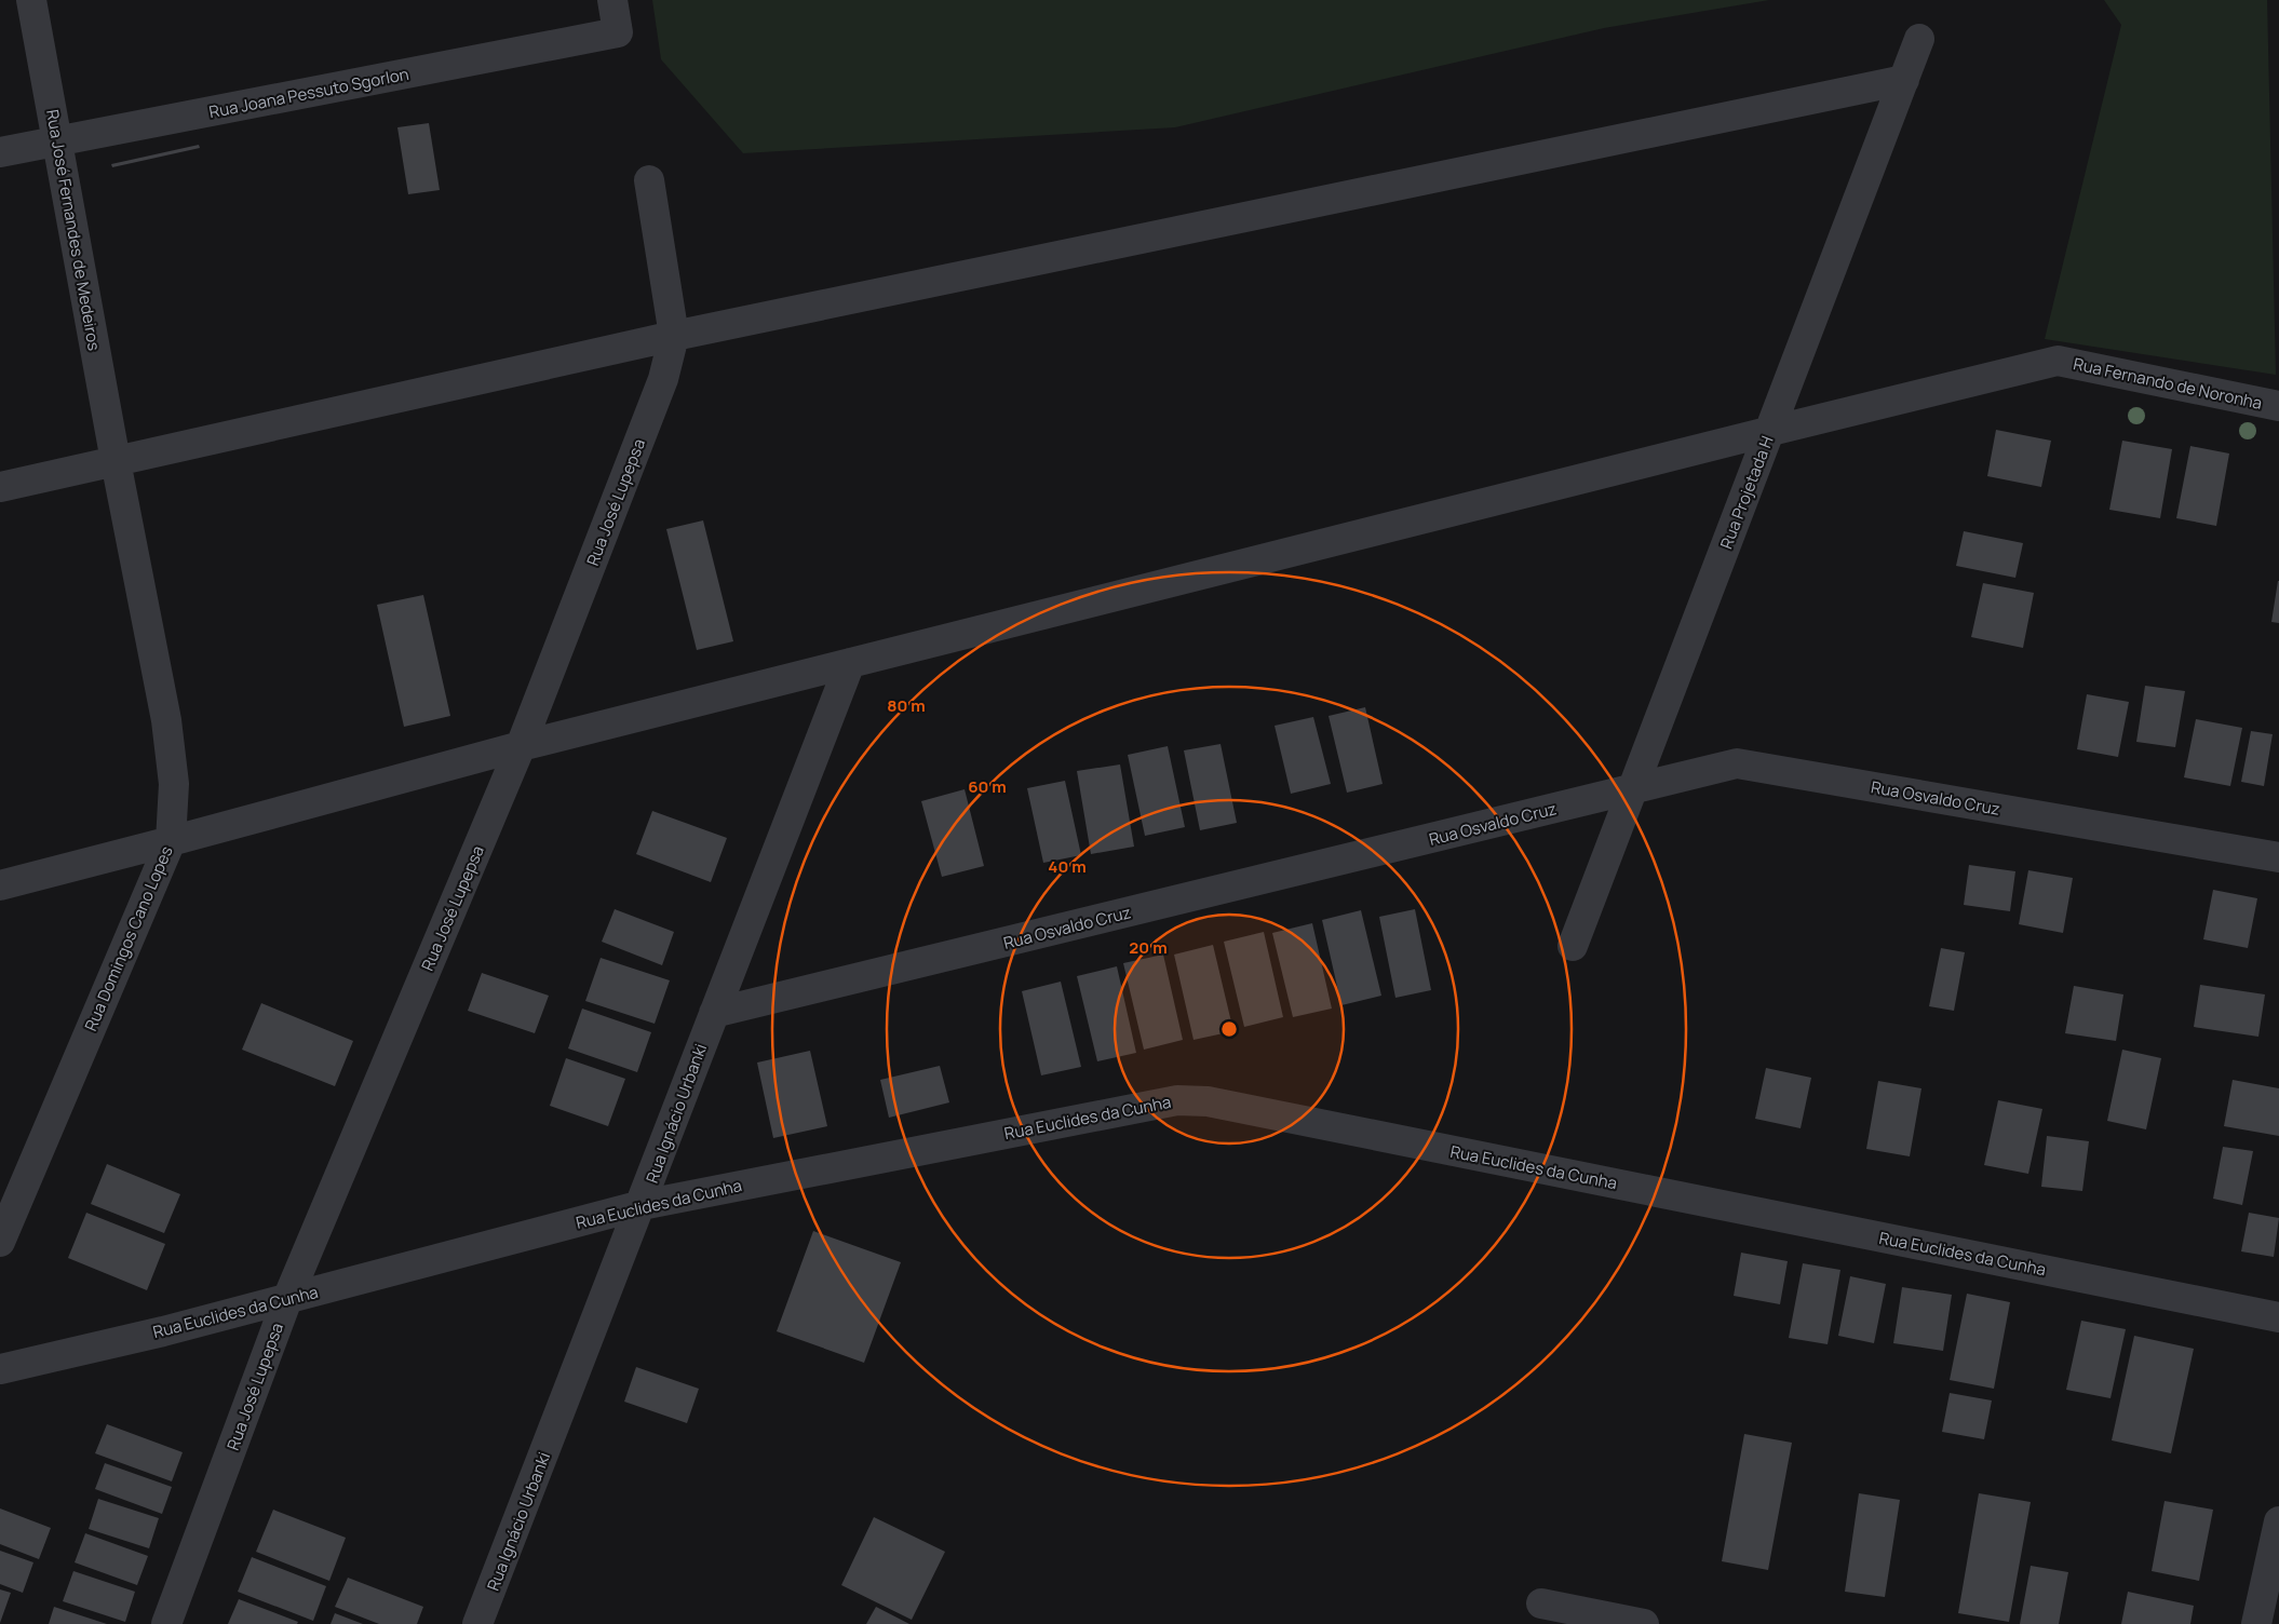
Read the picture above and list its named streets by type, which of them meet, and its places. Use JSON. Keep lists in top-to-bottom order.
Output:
{
  "streets": {
    "street": [
      "Rua Joana Pessuto Sgorlon",
      "Rua José Fernandes de Medeiros",
      "Rua Fernando de Noronha",
      "Rua Projetada H",
      "Rua José Lupepsa",
      "Rua Osvaldo Cruz",
      "Rua Domingos Cano Lopes",
      "Rua Ignácio Urbanki",
      "Rua Euclides da Cunha"
    ]
  },
  "crossings": [
    ["Rua Joana Pessuto Sgorlon", "Rua José Fernandes de Medeiros"],
    ["Rua José Fernandes de Medeiros", "Rua Domingos Cano Lopes"],
    ["Rua Fernando de Noronha", "Rua Projetada H"],
    ["Rua Projetada H", "Rua Osvaldo Cruz"],
    ["Rua José Lupepsa", "Rua Euclides da Cunha"],
    ["Rua Osvaldo Cruz", "Rua Ignácio Urbanki"],
    ["Rua Ignácio Urbanki", "Rua Euclides da Cunha"]
  ],
  "rings": [
    "80 m",
    "60 m",
    "40 m",
    "20 m"
  ]
}
